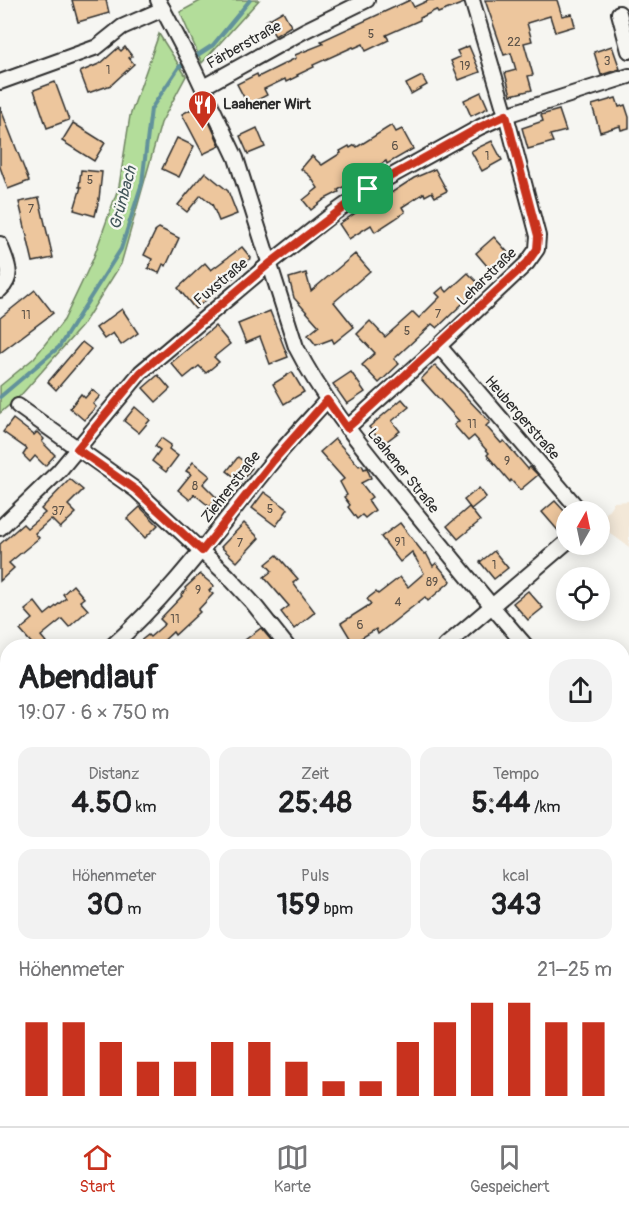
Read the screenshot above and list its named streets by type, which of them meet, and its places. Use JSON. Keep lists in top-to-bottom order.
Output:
{
  "streets": {
    "street": [
      "Färberstraße",
      "Leharstraße",
      "Fuxstraße",
      "Heubergerstraße",
      "Laahener Straße",
      "Ziehrerstraße"
    ]
  },
  "crossings": [
    ["Färberstraße", "Laahener Straße"],
    ["Leharstraße", "Fuxstraße"],
    ["Leharstraße", "Heubergerstraße"],
    ["Leharstraße", "Laahener Straße"],
    ["Fuxstraße", "Laahener Straße"],
    ["Laahener Straße", "Ziehrerstraße"]
  ],
  "water": ["Grünbach"],
  "places": {
    "restaurant": ["Laahener Wirt"]
  },
  "house_numbers": [
    "5",
    "22",
    "3",
    "19",
    "1",
    "6",
    "1",
    "5",
    "7",
    "7",
    "11",
    "5",
    "11",
    "9",
    "8",
    "5",
    "37",
    "91",
    "7",
    "1",
    "89",
    "9",
    "4",
    "11",
    "6"
  ],
  "north": "top",
  "page": {
    "heading": ["Abendlauf", "19:07 · 6 × 750 m"],
    "stats": [
      ["Distanz", "4.50 km"],
      ["Zeit", "25:48"],
      ["Tempo", "5:44 /km"],
      ["Höhenmeter", "30 m"],
      ["Puls", "159 bpm"],
      ["kcal", "343"]
    ],
    "chart": ["Höhenmeter", "21–25 m"],
    "tabs": ["Start", "Karte", "Gespeichert"]
  }
}
